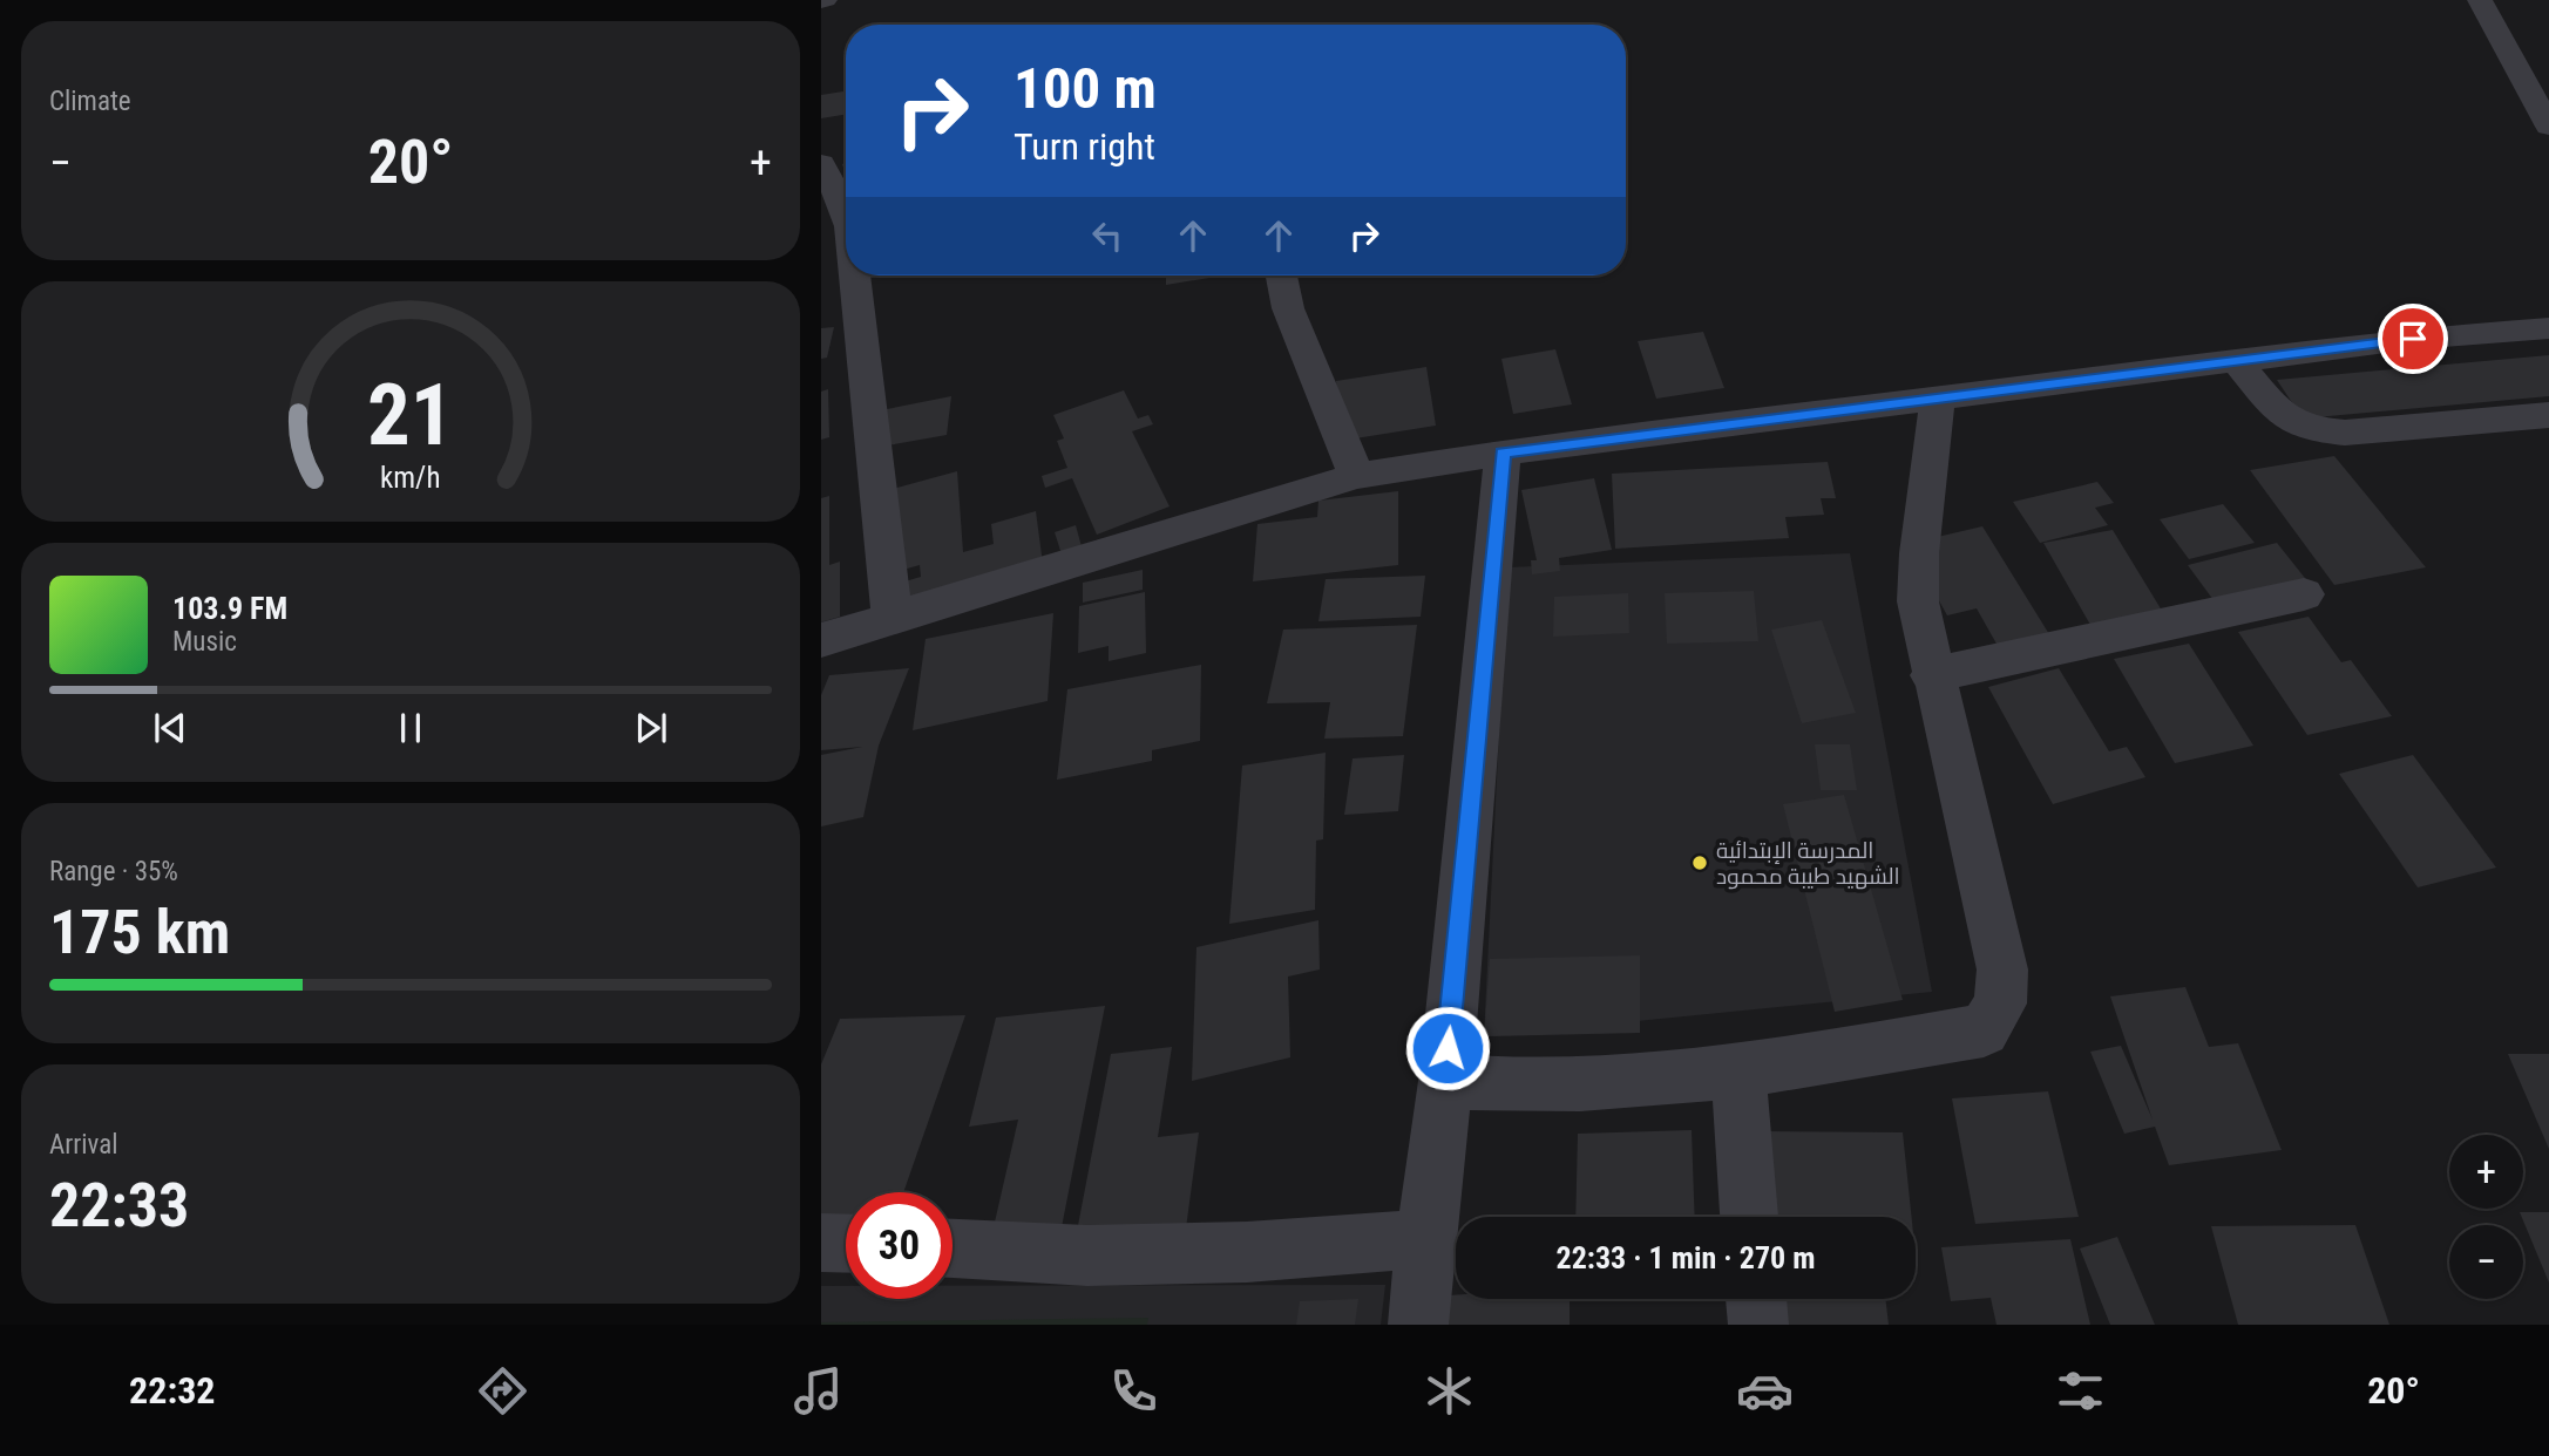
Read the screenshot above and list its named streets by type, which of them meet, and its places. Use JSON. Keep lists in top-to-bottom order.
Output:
{
  "places": ["المدرسة الإبتدائية الشهيد طيبة محمود"],
  "page": {
    "tile": [
      "Climate",
      ["Range · 35%", "175 km"],
      ["Arrival", "22:33"]
    ],
    "turn": ["100 m", "Turn right"],
    "heat": ["−", "20°", "+"],
    "song": ["103.9 FM", "Music"],
    "map_buttons": ["+", "−"],
    "limit": "30",
    "trip": "22:33 · 1 min · 270 m",
    "tabs": ["22:32", "20°"],
    "gauge": ["21", "km/h"]
  }
}
